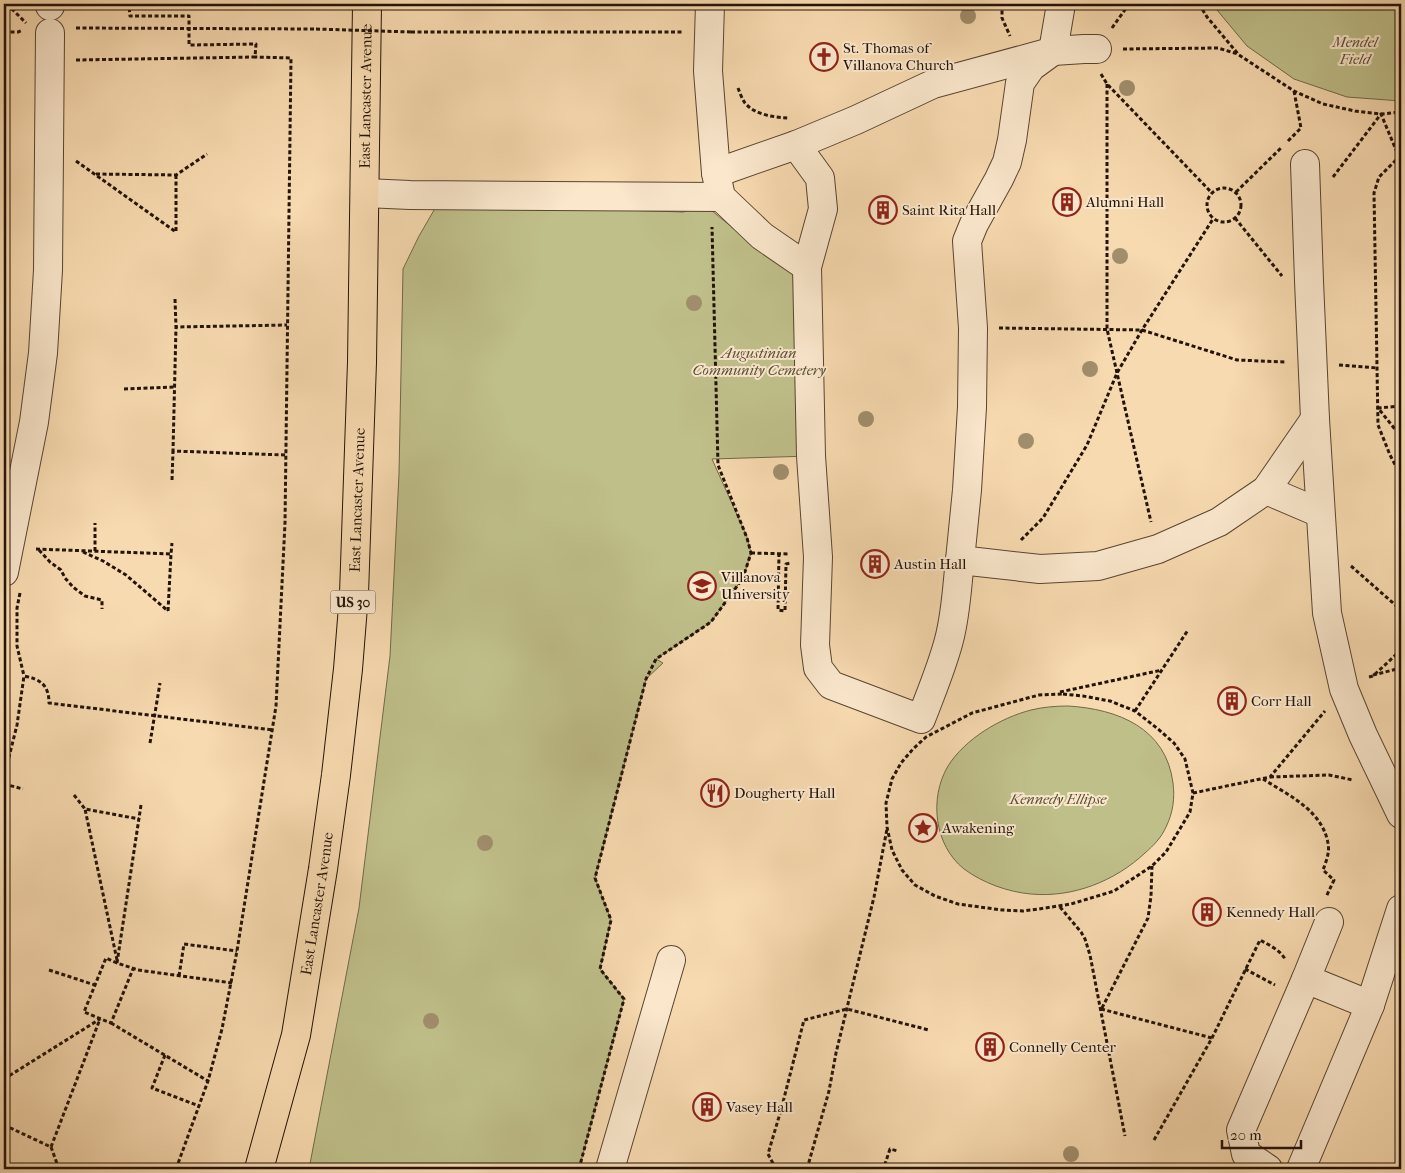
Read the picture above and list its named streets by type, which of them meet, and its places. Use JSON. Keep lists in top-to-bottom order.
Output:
{
  "streets": {
    "highway": ["East Lancaster Avenue", "US 30"]
  },
  "parks": ["Mendel Field", "Augustinian Community Cemetery", "Kennedy Ellipse"],
  "places": {
    "church": ["St. Thomas of Villanova Church"],
    "building": [
      "Alumni Hall",
      "Saint Rita Hall",
      "Austin Hall",
      "Corr Hall",
      "Kennedy Hall",
      "Connelly Center",
      "Vasey Hall"
    ],
    "school or university": ["Villanova University"],
    "restaurant": ["Dougherty Hall"],
    "place": ["Awakening"]
  },
  "scale_bar": "20 m"
}
